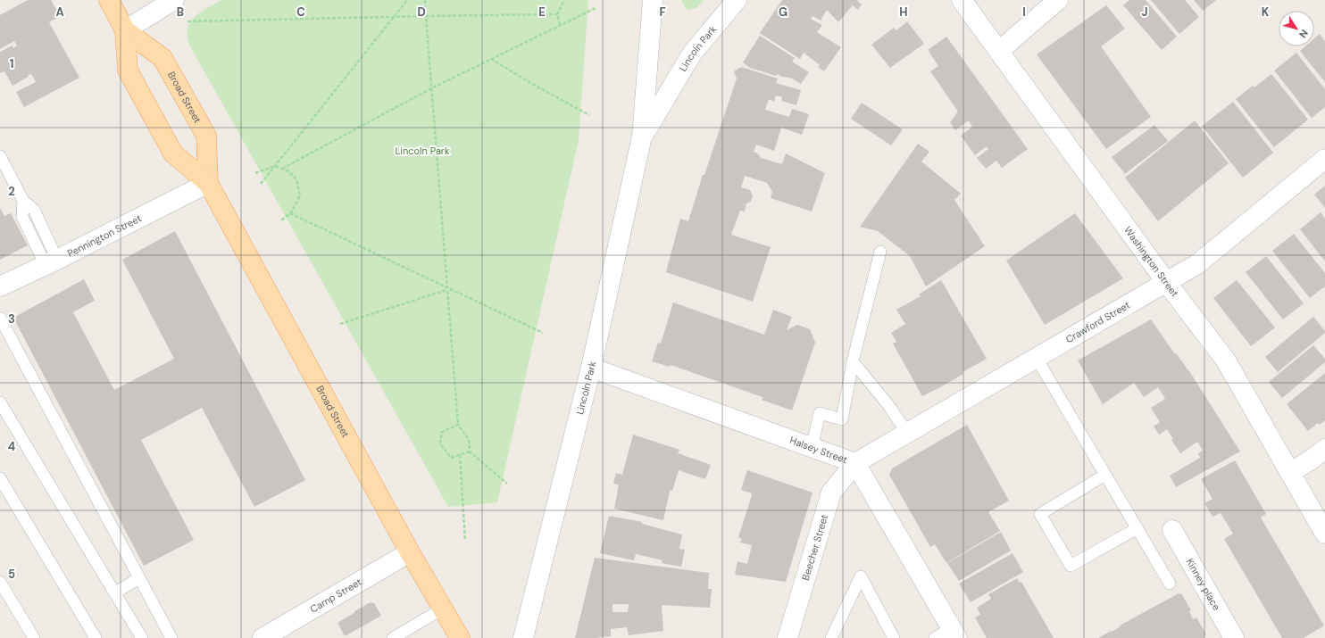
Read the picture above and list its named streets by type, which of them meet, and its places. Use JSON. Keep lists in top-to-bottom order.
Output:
{
  "streets": {
    "main road": ["Broad Street"],
    "street": [
      "Lincoln Park",
      "Pennington Street",
      "Washington Street",
      "Crawford Street",
      "Halsey Street",
      "Beecher Street",
      "Kinney place",
      "Camp Street"
    ]
  },
  "crossings": [
    ["Lincoln Park", "Halsey Street"],
    ["Broad Street", "Pennington Street"],
    ["Broad Street", "Camp Street"],
    ["Washington Street", "Crawford Street"],
    ["Crawford Street", "Halsey Street"],
    ["Crawford Street", "Beecher Street"],
    ["Halsey Street", "Beecher Street"]
  ],
  "parks": ["Lincoln Park"],
  "north": "bottom right",
  "grid": {
    "columns": [
      "A",
      "B",
      "C",
      "D",
      "E",
      "F",
      "G",
      "H",
      "I",
      "J",
      "K"
    ],
    "rows": [
      "1",
      "2",
      "3",
      "4",
      "5"
    ]
  }
}
